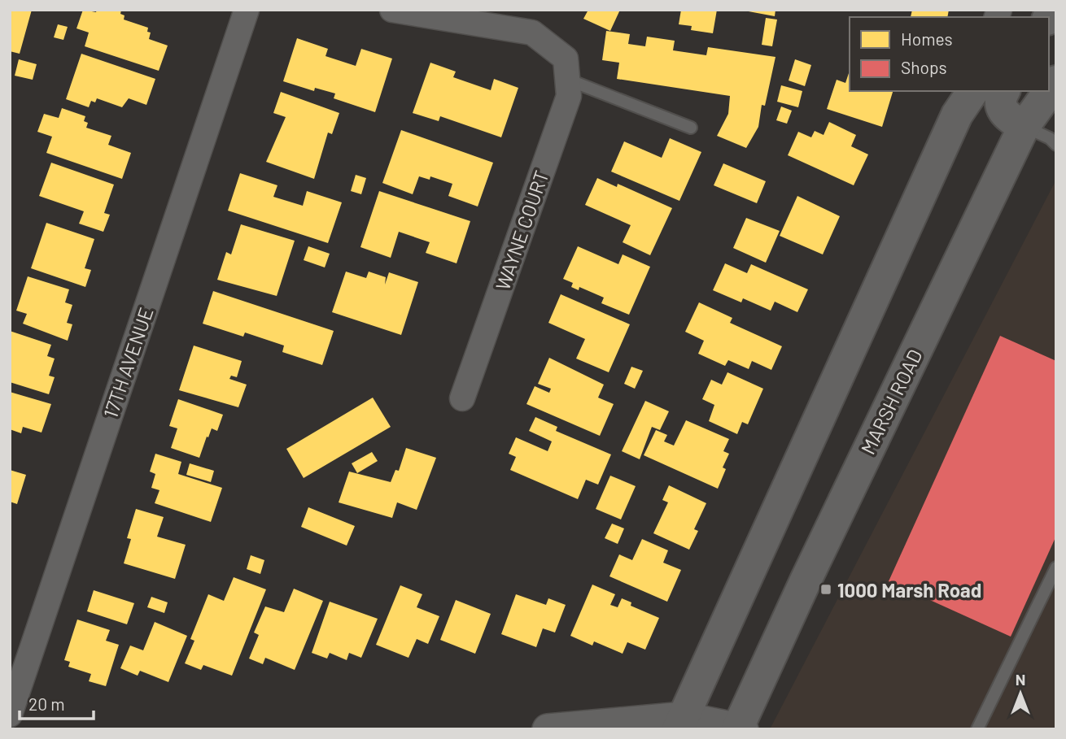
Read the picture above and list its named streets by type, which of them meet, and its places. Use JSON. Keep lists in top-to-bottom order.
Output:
{
  "streets": {
    "main road": ["MARSH ROAD"],
    "street": ["WAYNE COURT", "17TH AVENUE"]
  },
  "places": {
    "transit": ["1000 Marsh Road"]
  },
  "legend": ["Homes", "Shops"],
  "scale_bar": "20 m",
  "north": "top"
}
